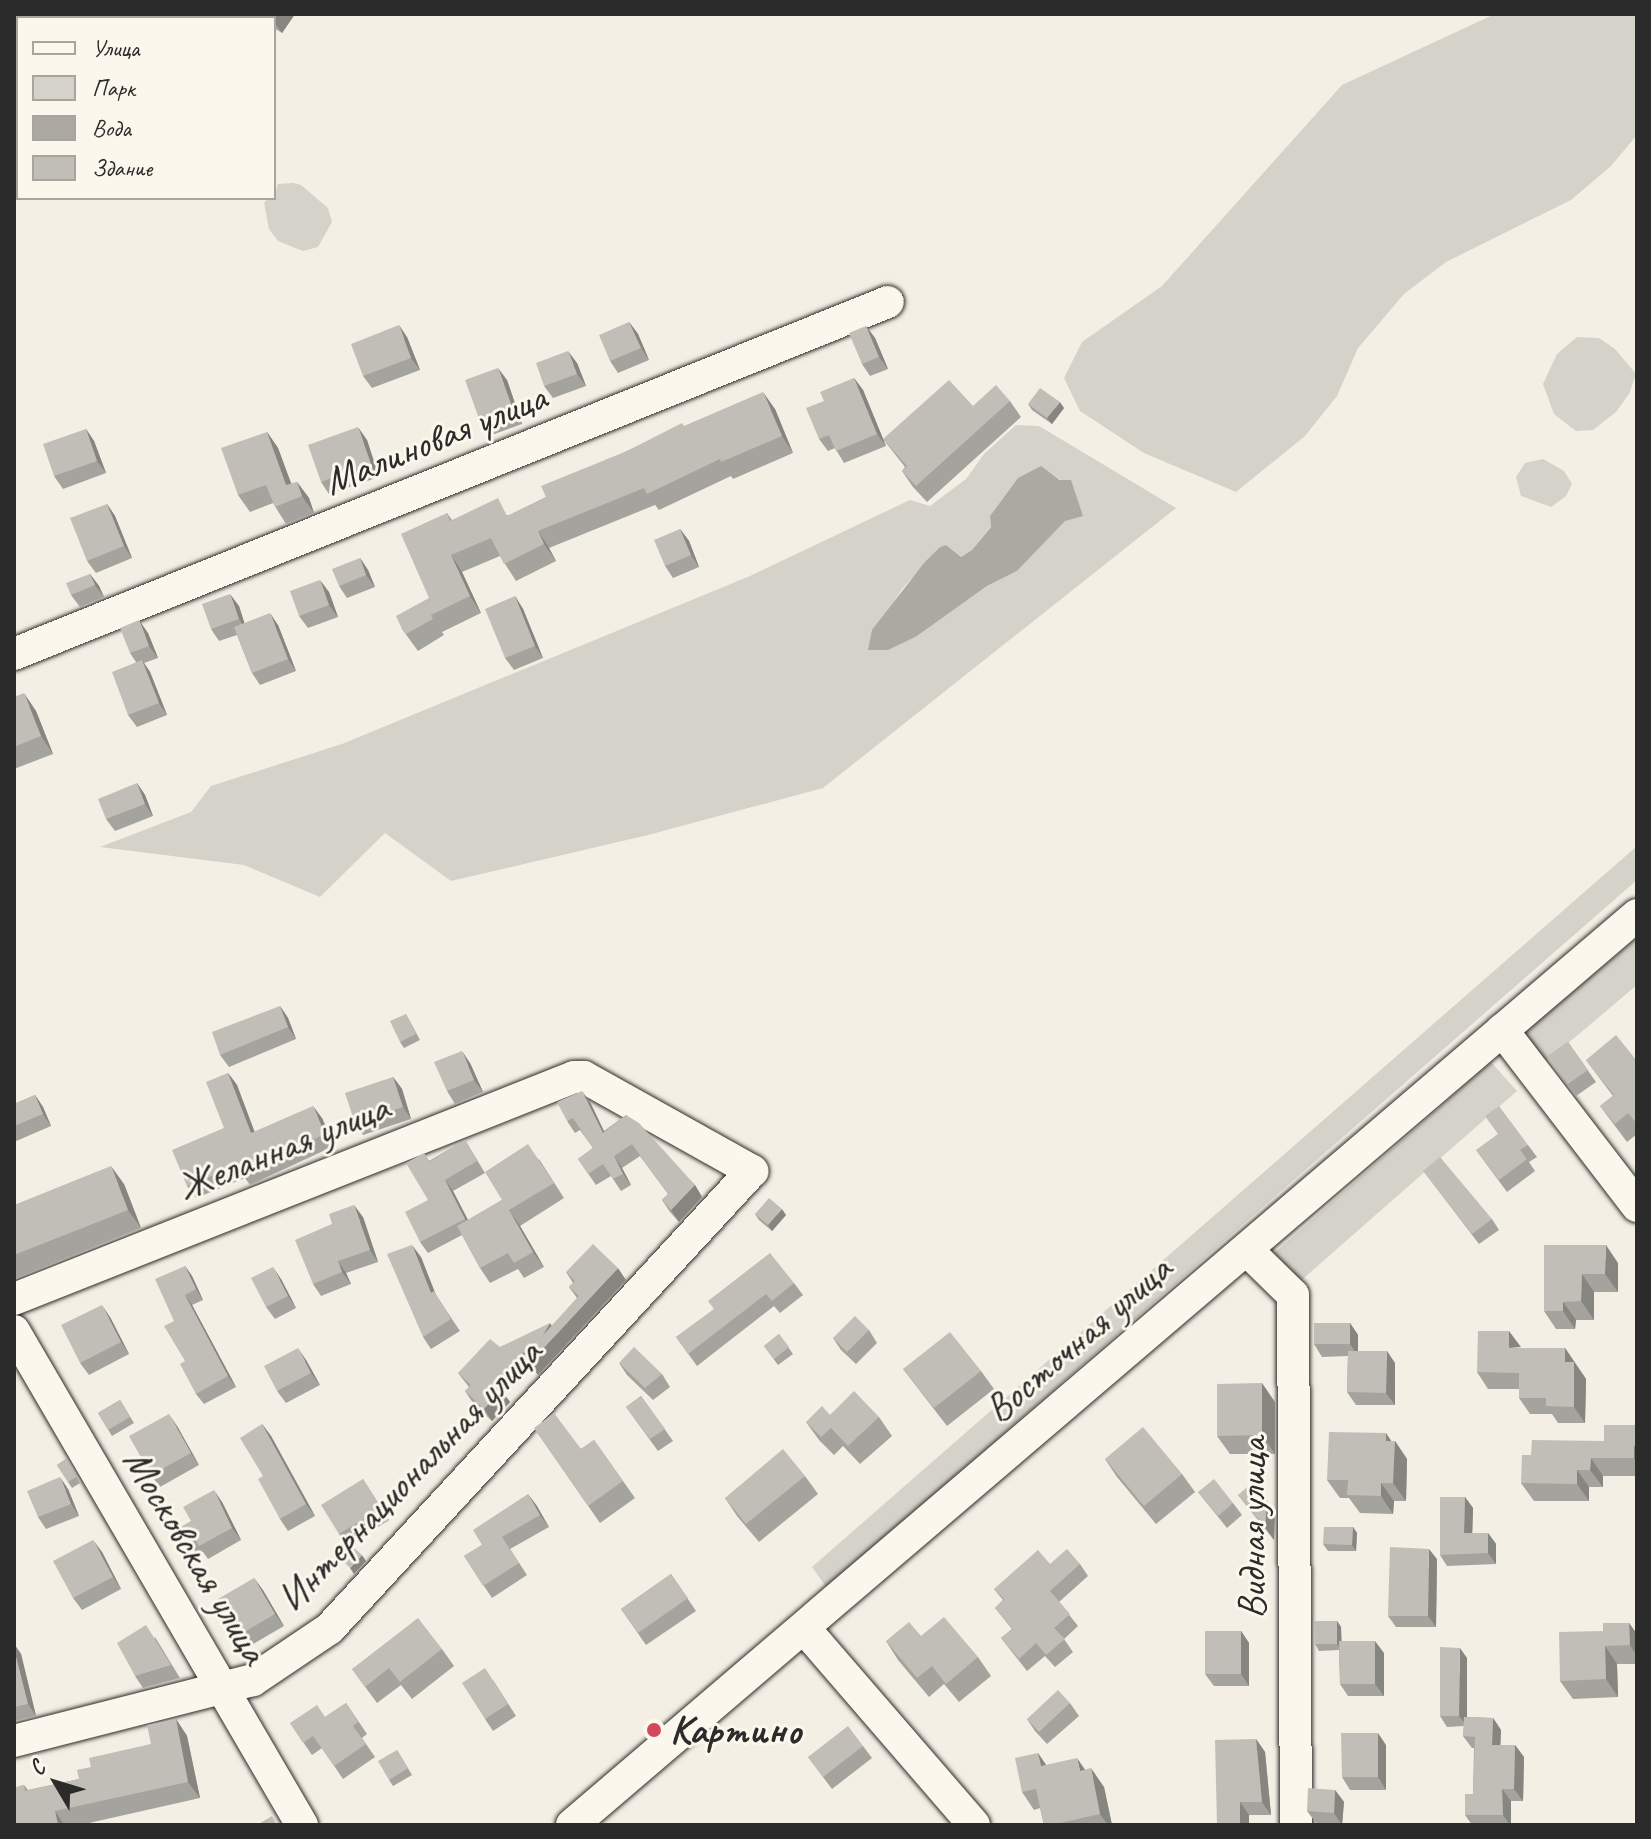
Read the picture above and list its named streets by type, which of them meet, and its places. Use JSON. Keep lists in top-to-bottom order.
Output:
{
  "streets": {
    "street": [
      "Малиновая улица",
      "Желанная улица",
      "Восточная улица",
      "Интернациональная улица",
      "Видная улица",
      "Московская улица"
    ]
  },
  "crossings": [
    ["Желанная улица", "Интернациональная улица"],
    ["Восточная улица", "Видная улица"],
    ["Интернациональная улица", "Московская улица"]
  ],
  "places": ["Картино"],
  "legend": [
    "Улица",
    "Парк",
    "Вода",
    "Здание"
  ],
  "north": "top left"
}
